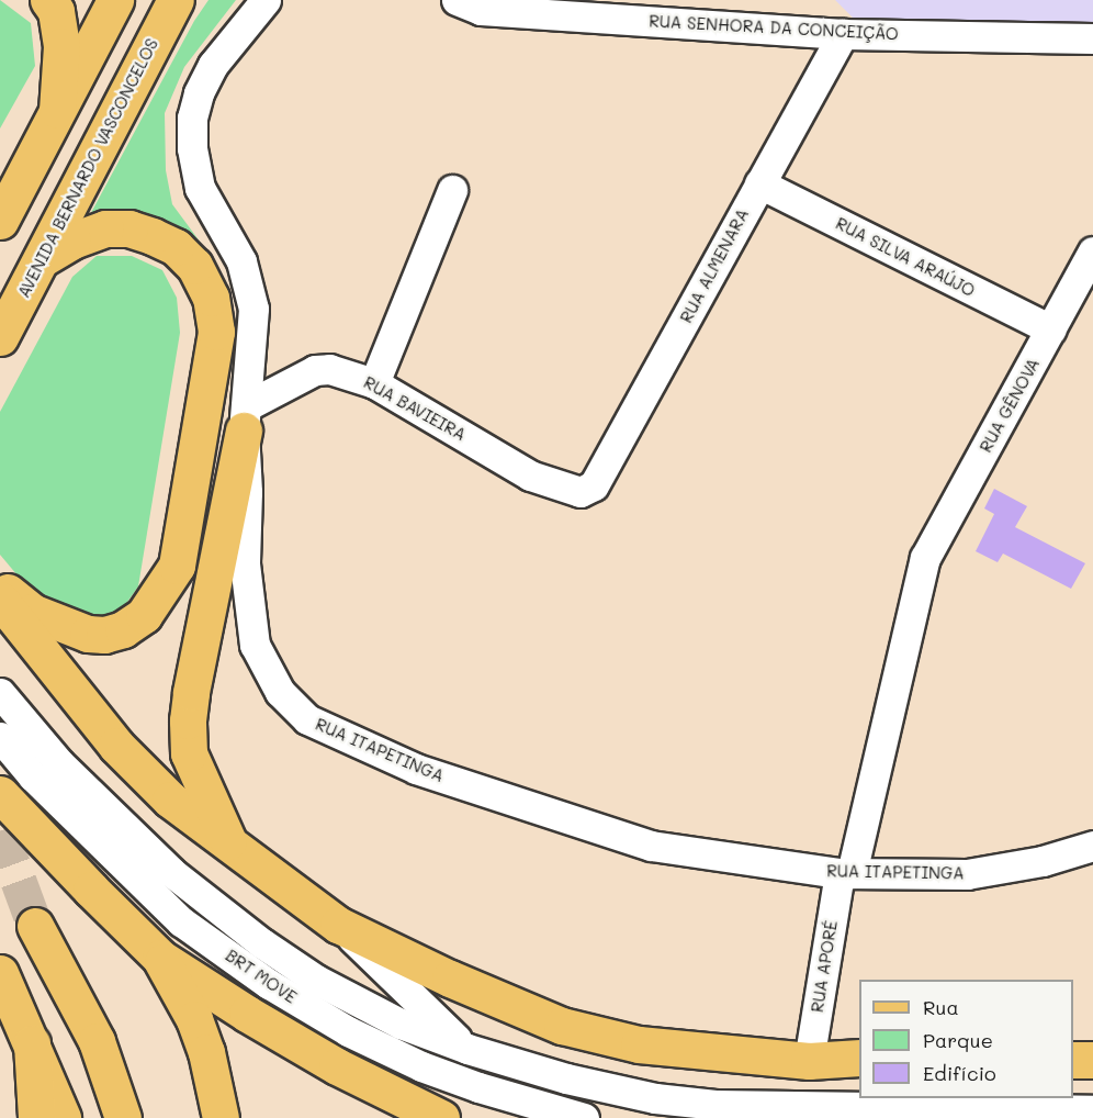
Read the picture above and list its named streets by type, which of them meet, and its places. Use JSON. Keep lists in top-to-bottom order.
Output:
{
  "streets": {
    "main road": ["AVENIDA BERNARDO VASCONCELOS"],
    "street": [
      "RUA SENHORA DA CONCEIÇÃO",
      "RUA SILVA ARAÚJO",
      "RUA ALMENARA",
      "RUA GÊNOVA",
      "RUA BAVIEIRA",
      "RUA ITAPETINGA",
      "RUA APORÉ",
      "BRT MOVE"
    ]
  },
  "crossings": [
    ["RUA SENHORA DA CONCEIÇÃO", "RUA ALMENARA"],
    ["RUA SILVA ARAÚJO", "RUA ALMENARA"],
    ["RUA SILVA ARAÚJO", "RUA GÊNOVA"],
    ["RUA ALMENARA", "RUA BAVIEIRA"],
    ["RUA GÊNOVA", "RUA ITAPETINGA"],
    ["RUA GÊNOVA", "RUA APORÉ"],
    ["RUA BAVIEIRA", "RUA ITAPETINGA"],
    ["RUA ITAPETINGA", "RUA APORÉ"]
  ],
  "legend": ["Rua", "Parque", "Edifício"]
}
